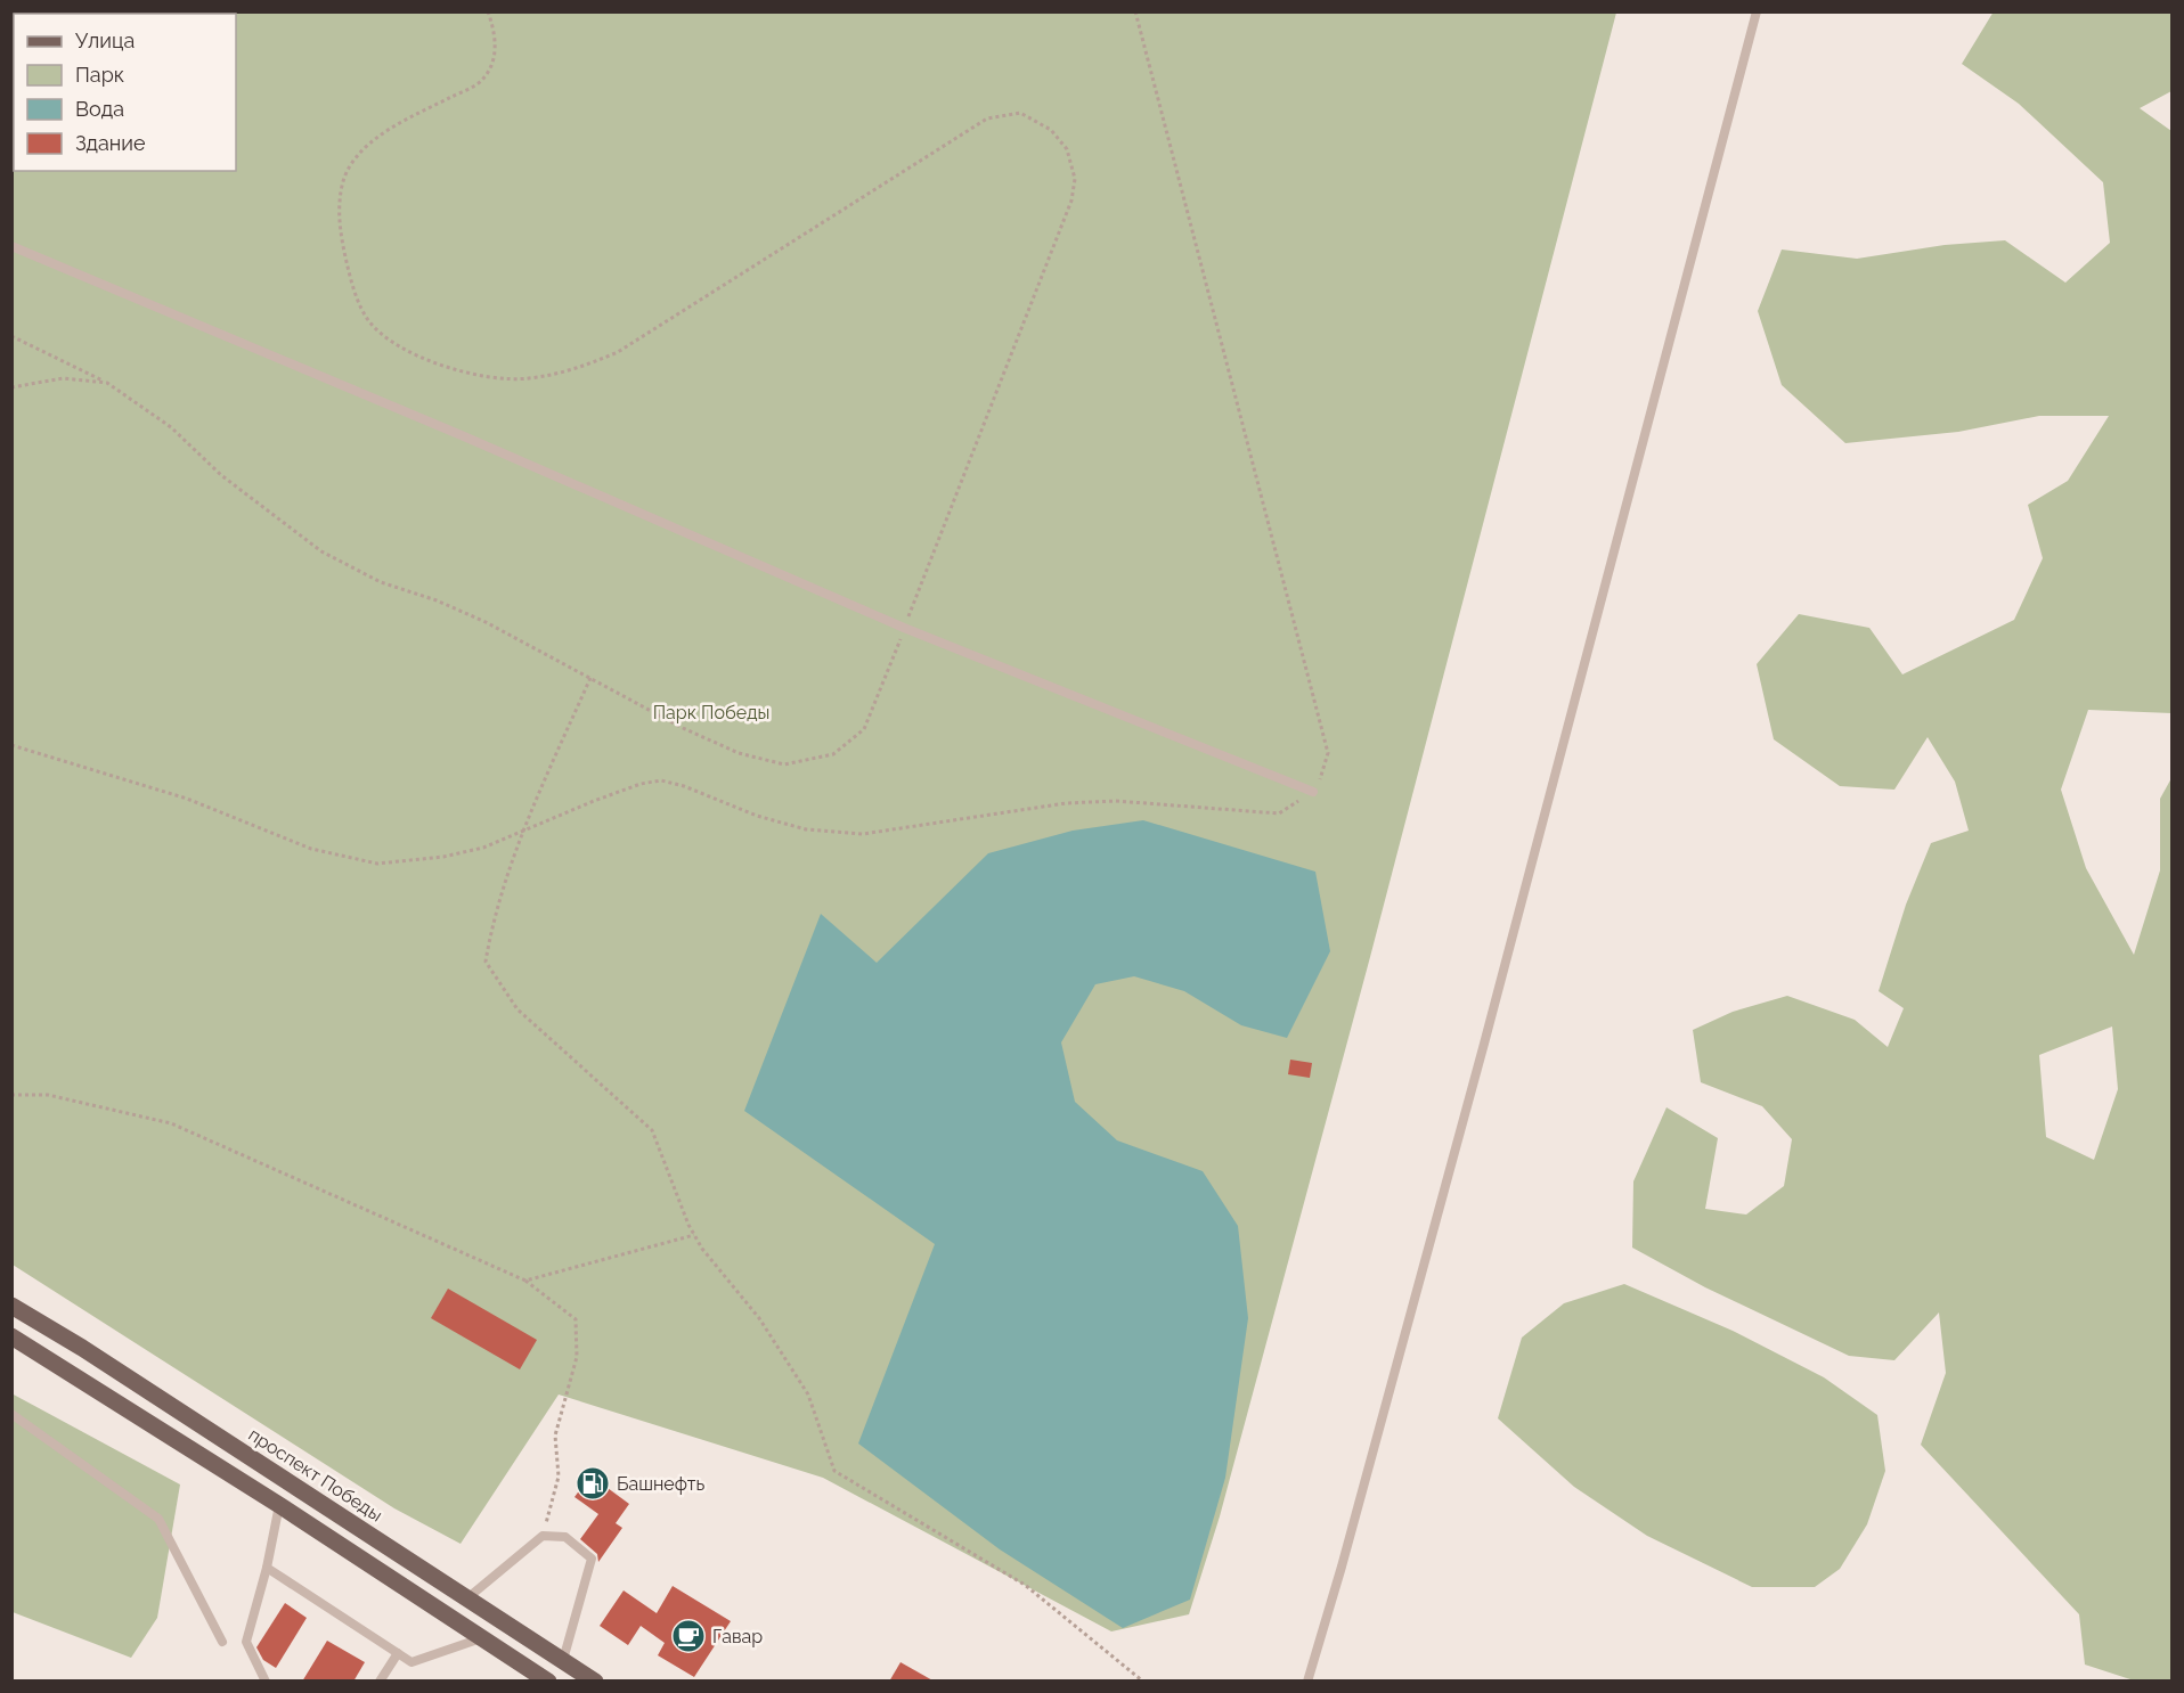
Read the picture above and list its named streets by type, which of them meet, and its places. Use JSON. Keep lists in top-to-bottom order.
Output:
{
  "streets": {
    "main road": ["проспект Победы"]
  },
  "parks": ["Парк Победы"],
  "places": {
    "fuel station": ["Башнефть"],
    "cafe": ["Гавар"]
  },
  "legend": [
    "Улица",
    "Парк",
    "Вода",
    "Здание"
  ]
}
